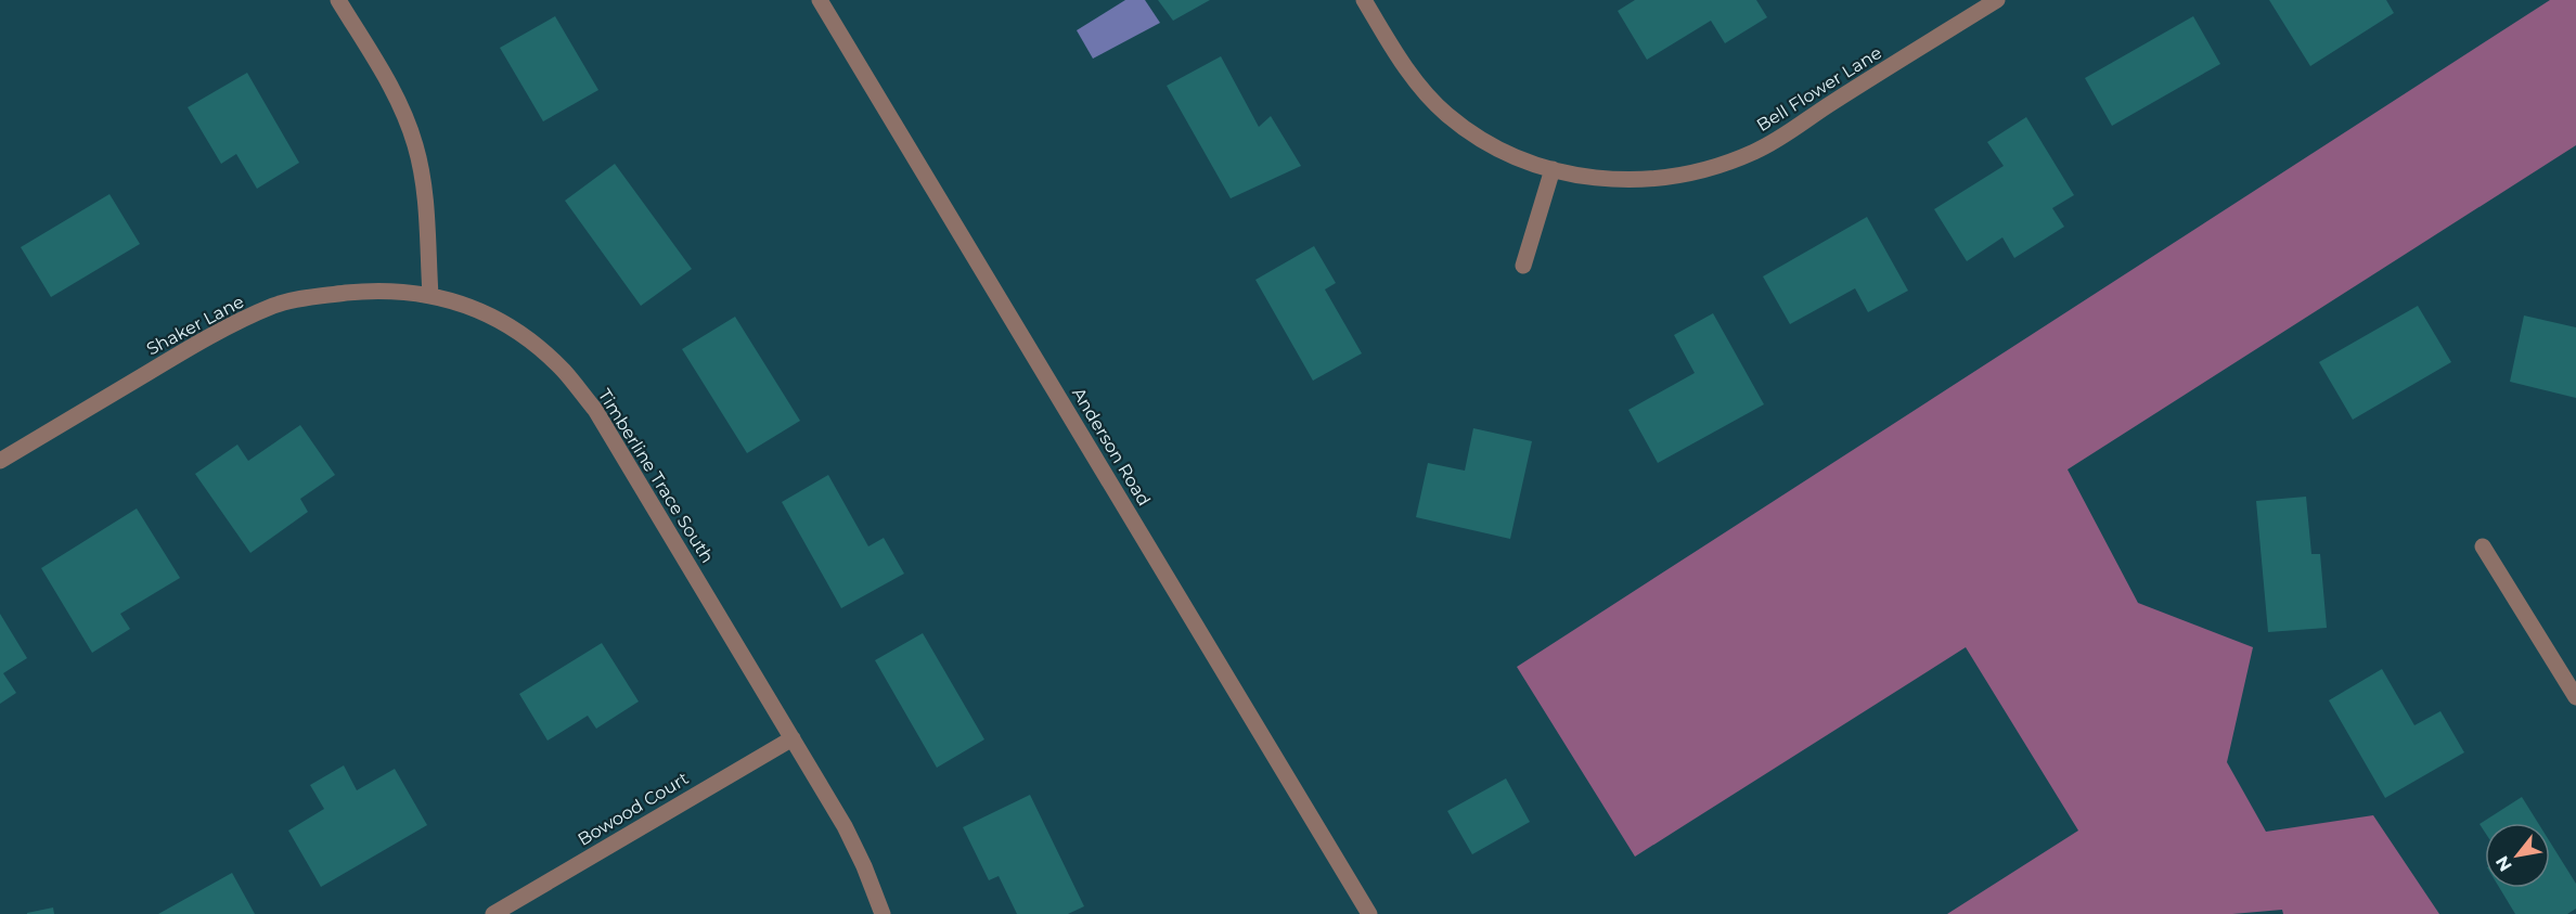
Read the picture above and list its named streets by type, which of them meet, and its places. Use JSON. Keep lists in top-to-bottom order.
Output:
{
  "streets": {
    "street": [
      "Bell Flower Lane",
      "Shaker Lane",
      "Anderson Road",
      "Timberline Trace South",
      "Bowood Court"
    ]
  },
  "crossings": [
    ["Shaker Lane", "Timberline Trace South"],
    ["Timberline Trace South", "Bowood Court"]
  ],
  "north": "bottom left"
}
